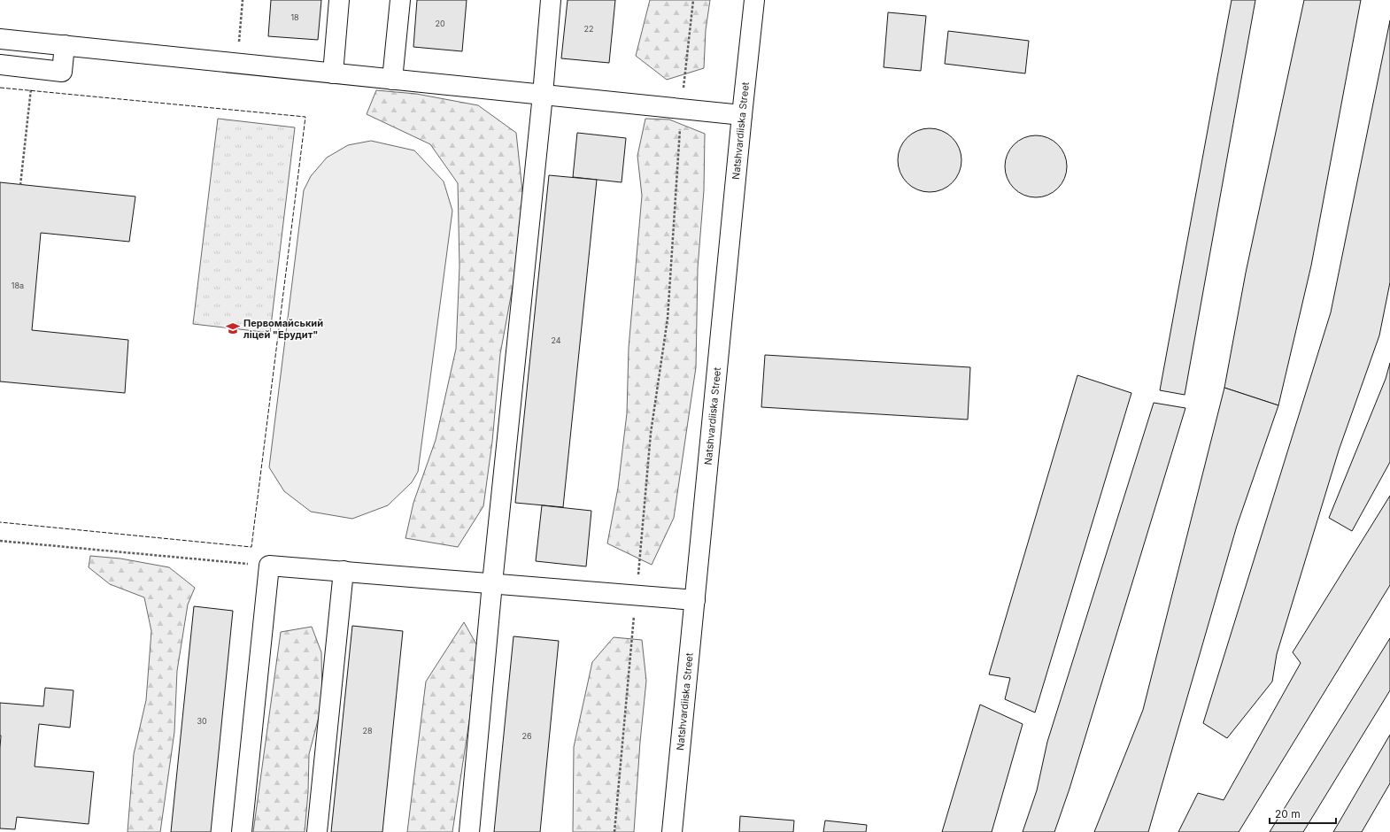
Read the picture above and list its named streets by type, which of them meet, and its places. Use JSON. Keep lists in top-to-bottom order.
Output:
{
  "streets": {
    "street": ["Natshvardiiska Street"]
  },
  "places": {
    "school or university": ["Первомайський ліцей \"Ерудит\""]
  },
  "house_numbers": [
    "18",
    "20",
    "22",
    "18а",
    "24",
    "30",
    "28",
    "26"
  ],
  "scale_bar": "20 m"
}
